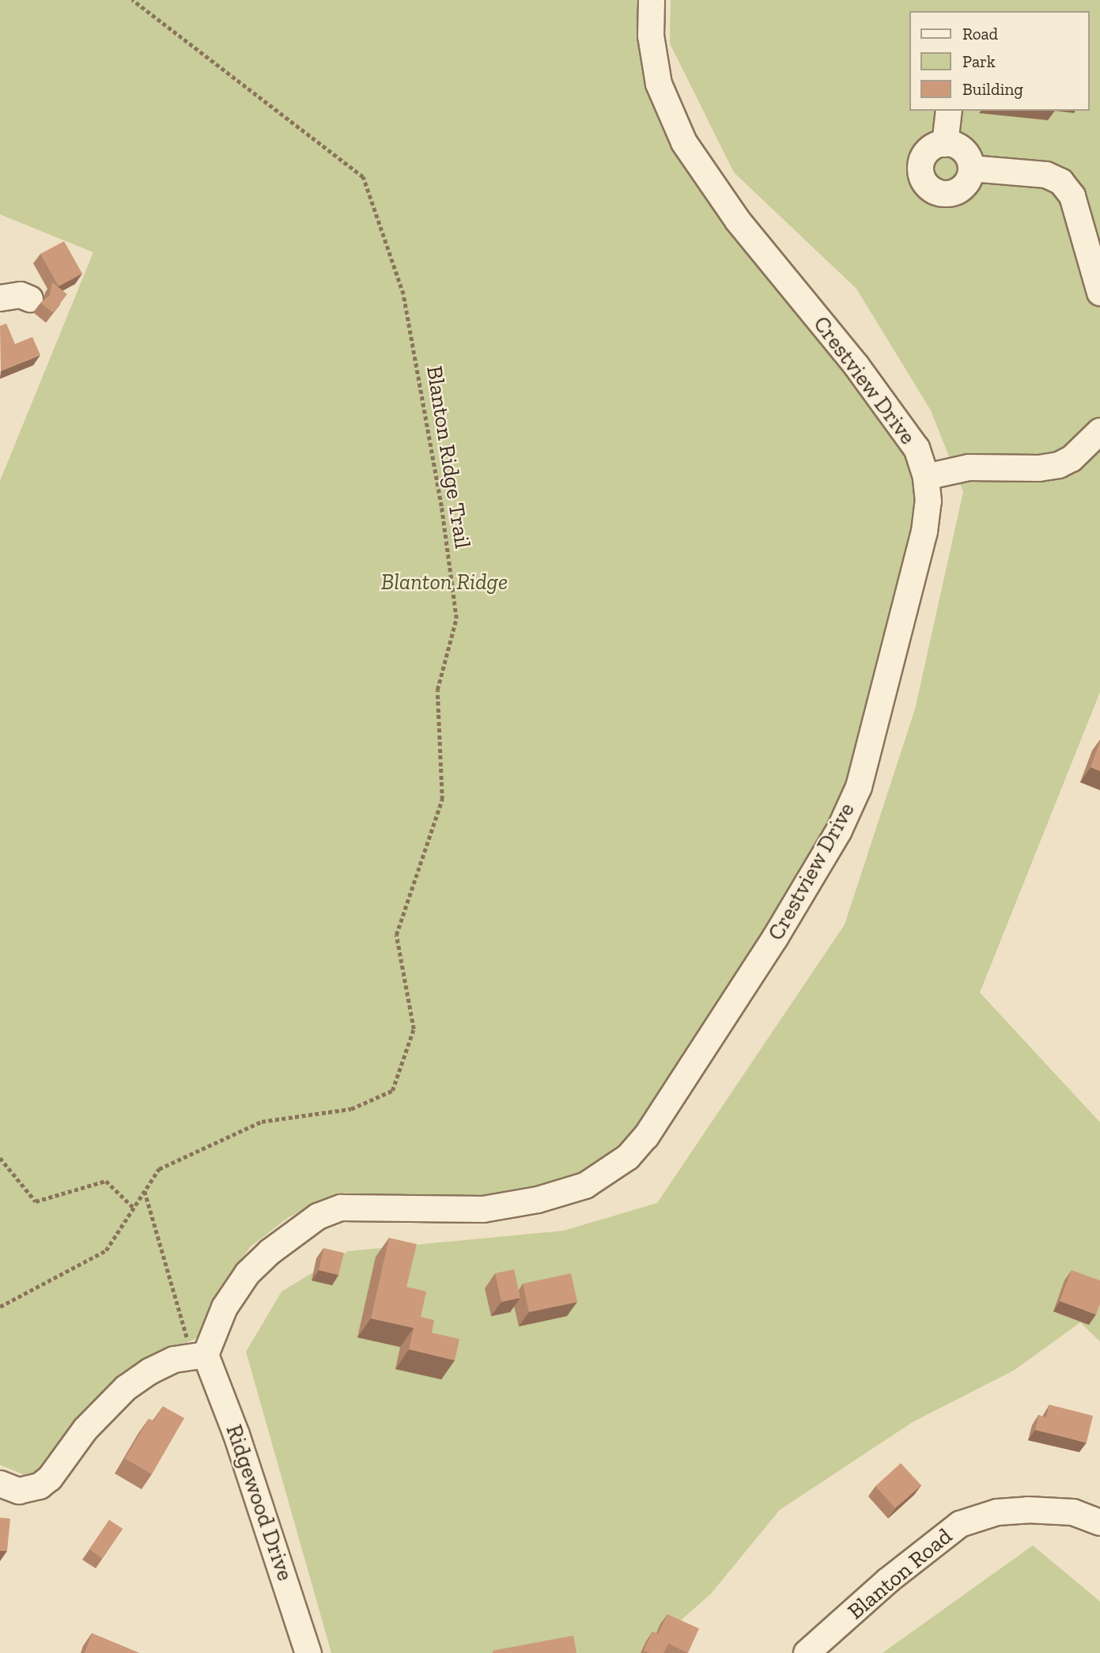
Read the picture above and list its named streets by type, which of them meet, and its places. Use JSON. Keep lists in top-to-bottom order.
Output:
{
  "streets": {
    "street": ["Crestview Drive", "Ridgewood Drive", "Blanton Road"],
    "path": ["Blanton Ridge Trail"]
  },
  "crossings": [
    ["Crestview Drive", "Ridgewood Drive"]
  ],
  "parks": ["Blanton Ridge"],
  "legend": ["Road", "Park", "Building"]
}
